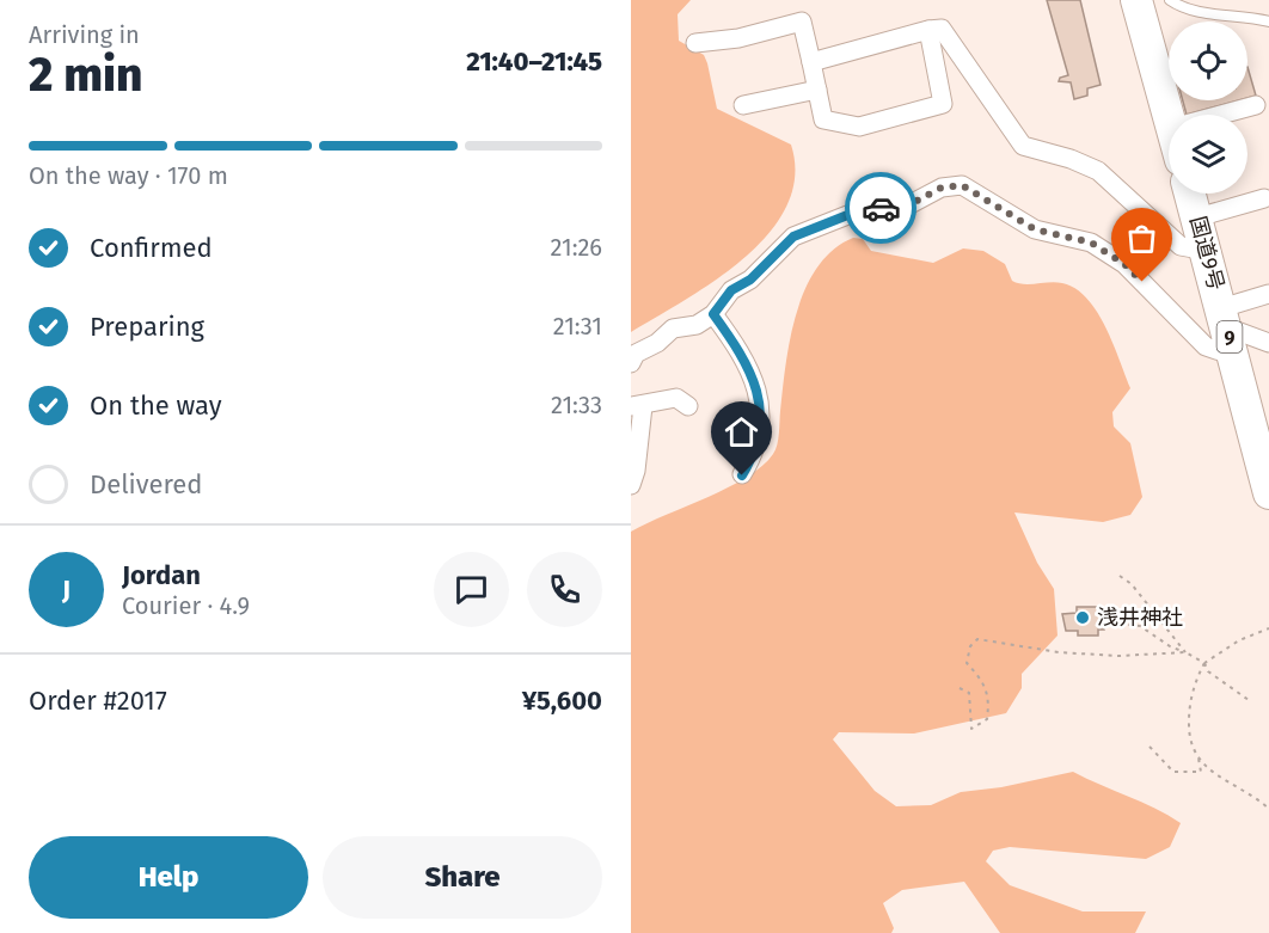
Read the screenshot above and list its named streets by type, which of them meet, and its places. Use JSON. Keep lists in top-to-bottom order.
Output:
{
  "streets": {
    "highway": ["国道9号", "9"]
  },
  "places": ["浅井神社"],
  "page": {
    "heading": ["2 min", "Arriving in", "21:40–21:45"],
    "panel": [
      "Jordan",
      "Courier · 4.9",
      "Order #2017",
      "¥5,600"
    ],
    "bar": "On the way · 170 m",
    "list": [
      ["Confirmed", "21:26"],
      ["Preparing", "21:31"],
      ["On the way", "21:33"],
      "Delivered"
    ],
    "round": "J",
    "buttons": ["Help", "Share"]
  }
}
